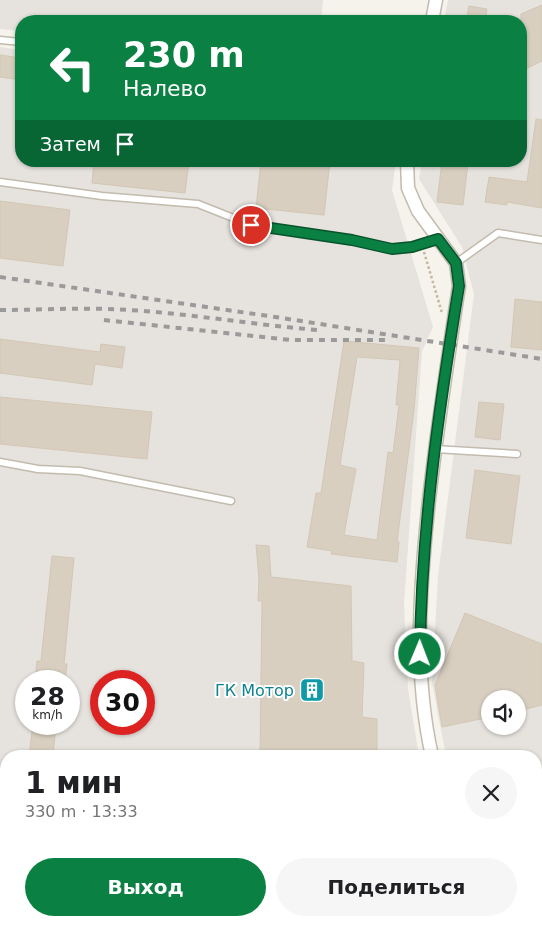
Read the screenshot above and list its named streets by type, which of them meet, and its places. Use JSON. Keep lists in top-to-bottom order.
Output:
{
  "places": {
    "building": ["ГК Мотор"]
  },
  "page": {
    "turn": ["230 m", "Налево"],
    "then": "Затем",
    "speed": "28 km/h",
    "limit": "30",
    "heading": ["1 мин", "330 m · 13:33"],
    "buttons": ["Выход", "Поделиться"]
  }
}
